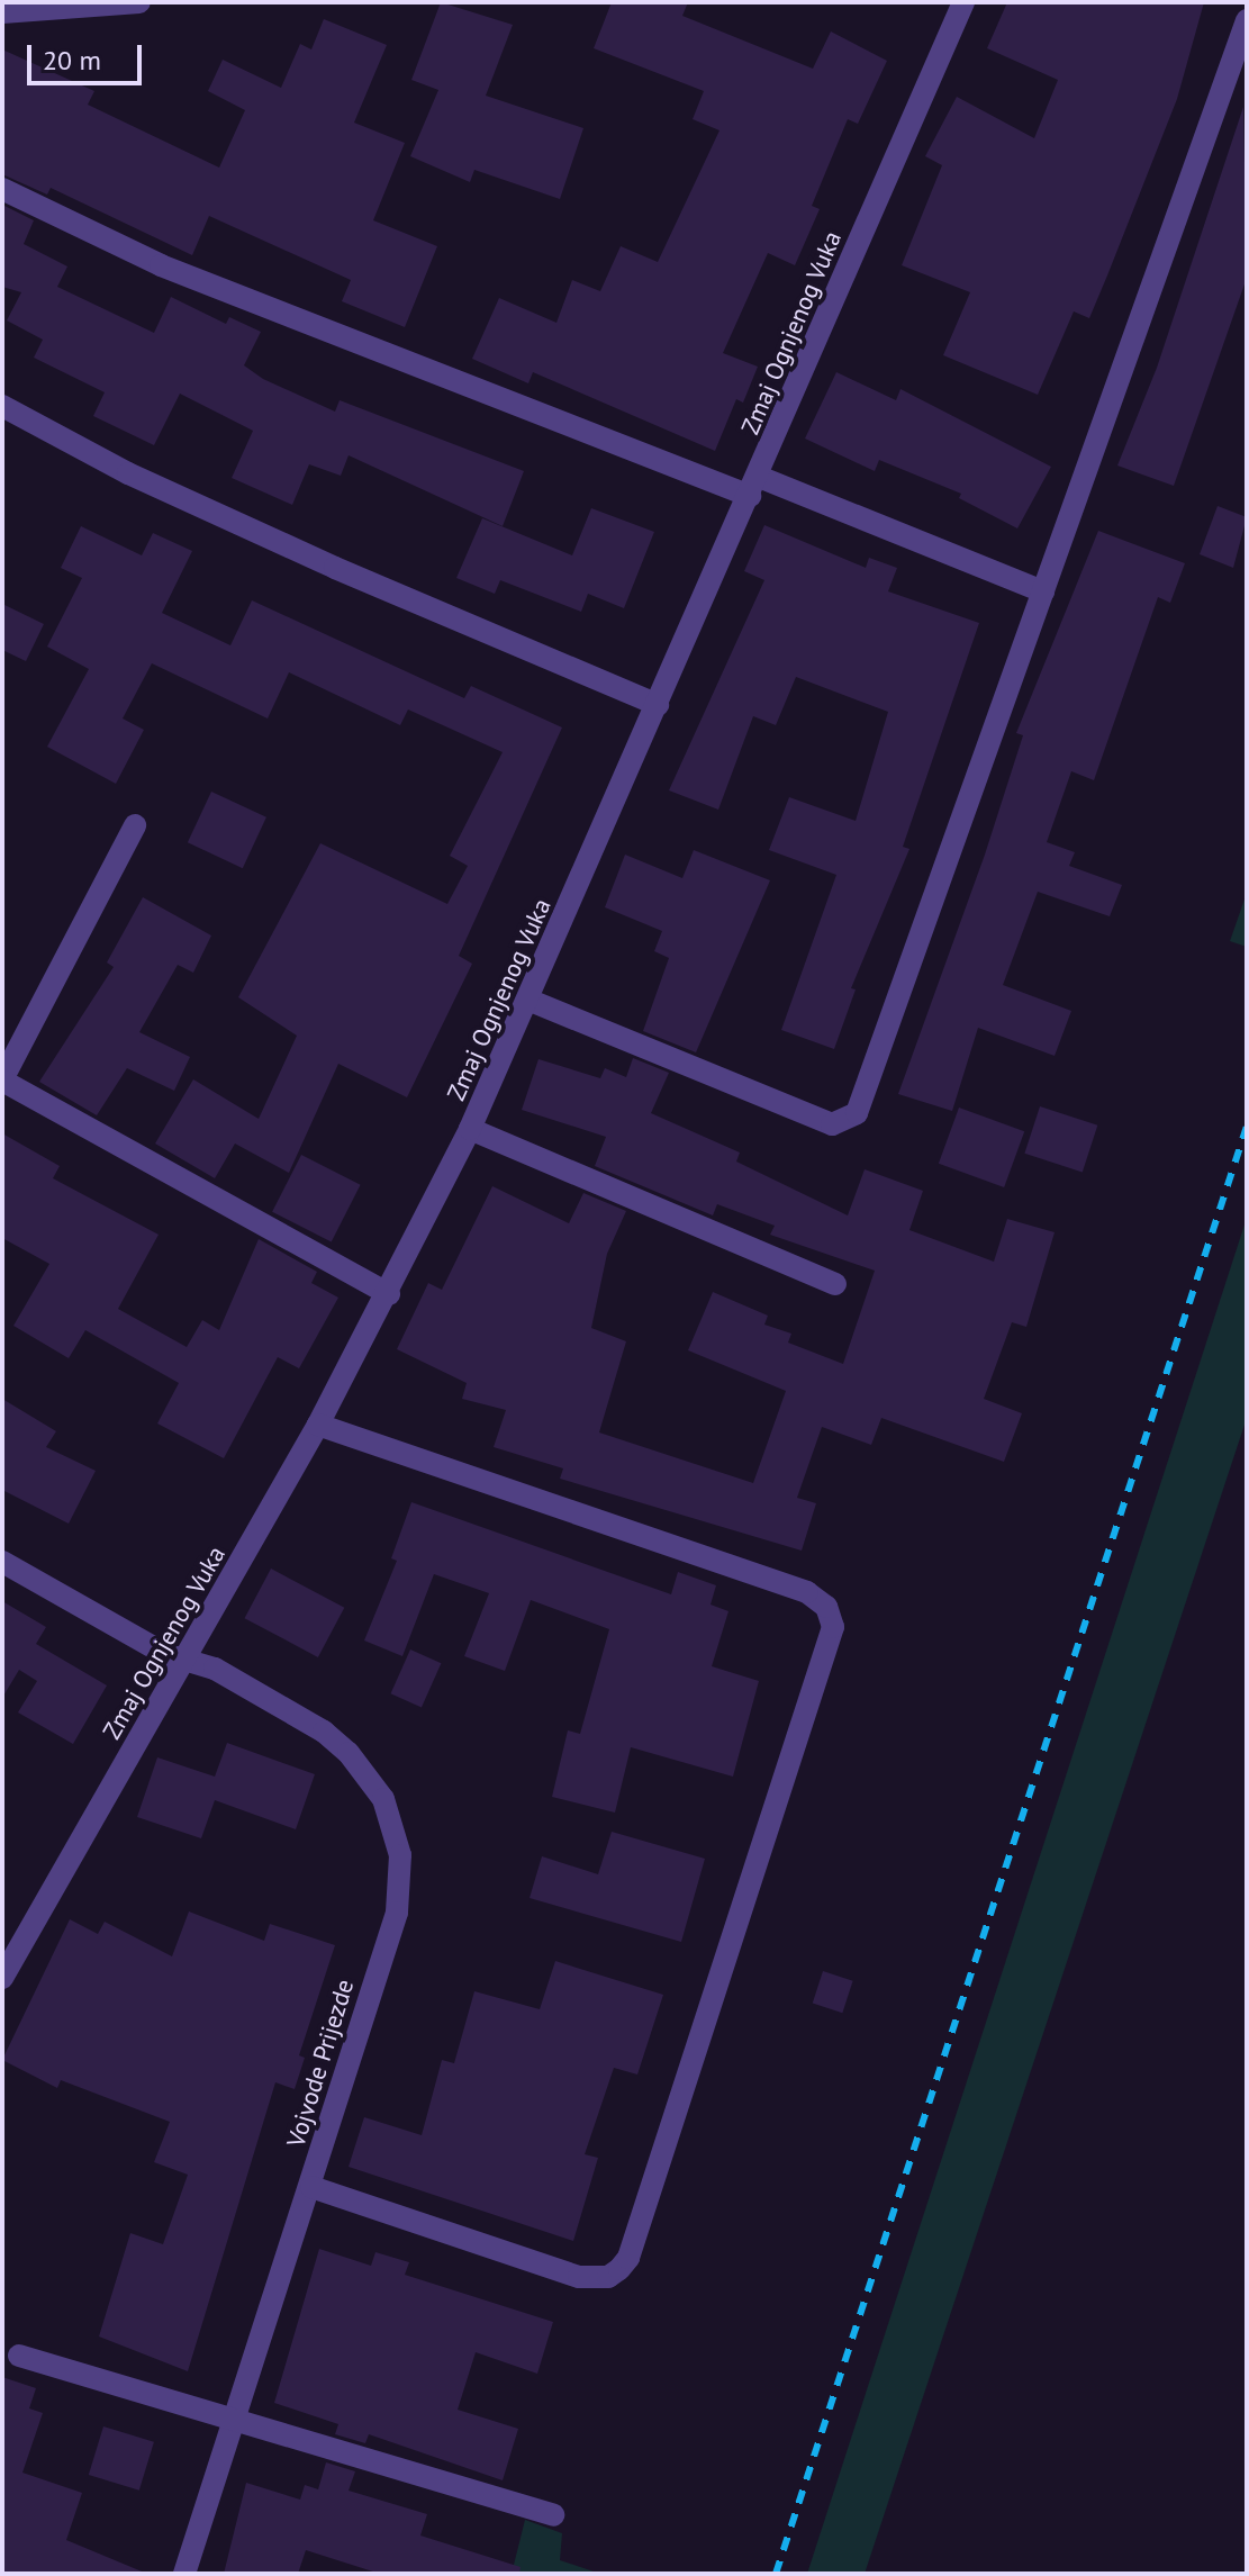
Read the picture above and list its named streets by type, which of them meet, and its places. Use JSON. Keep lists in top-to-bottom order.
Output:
{
  "streets": {
    "street": ["Zmaj Ognjenog Vuka", "Vojvode Prijezde"]
  },
  "crossings": [
    ["Zmaj Ognjenog Vuka", "Vojvode Prijezde"]
  ],
  "scale_bar": "20 m"
}
